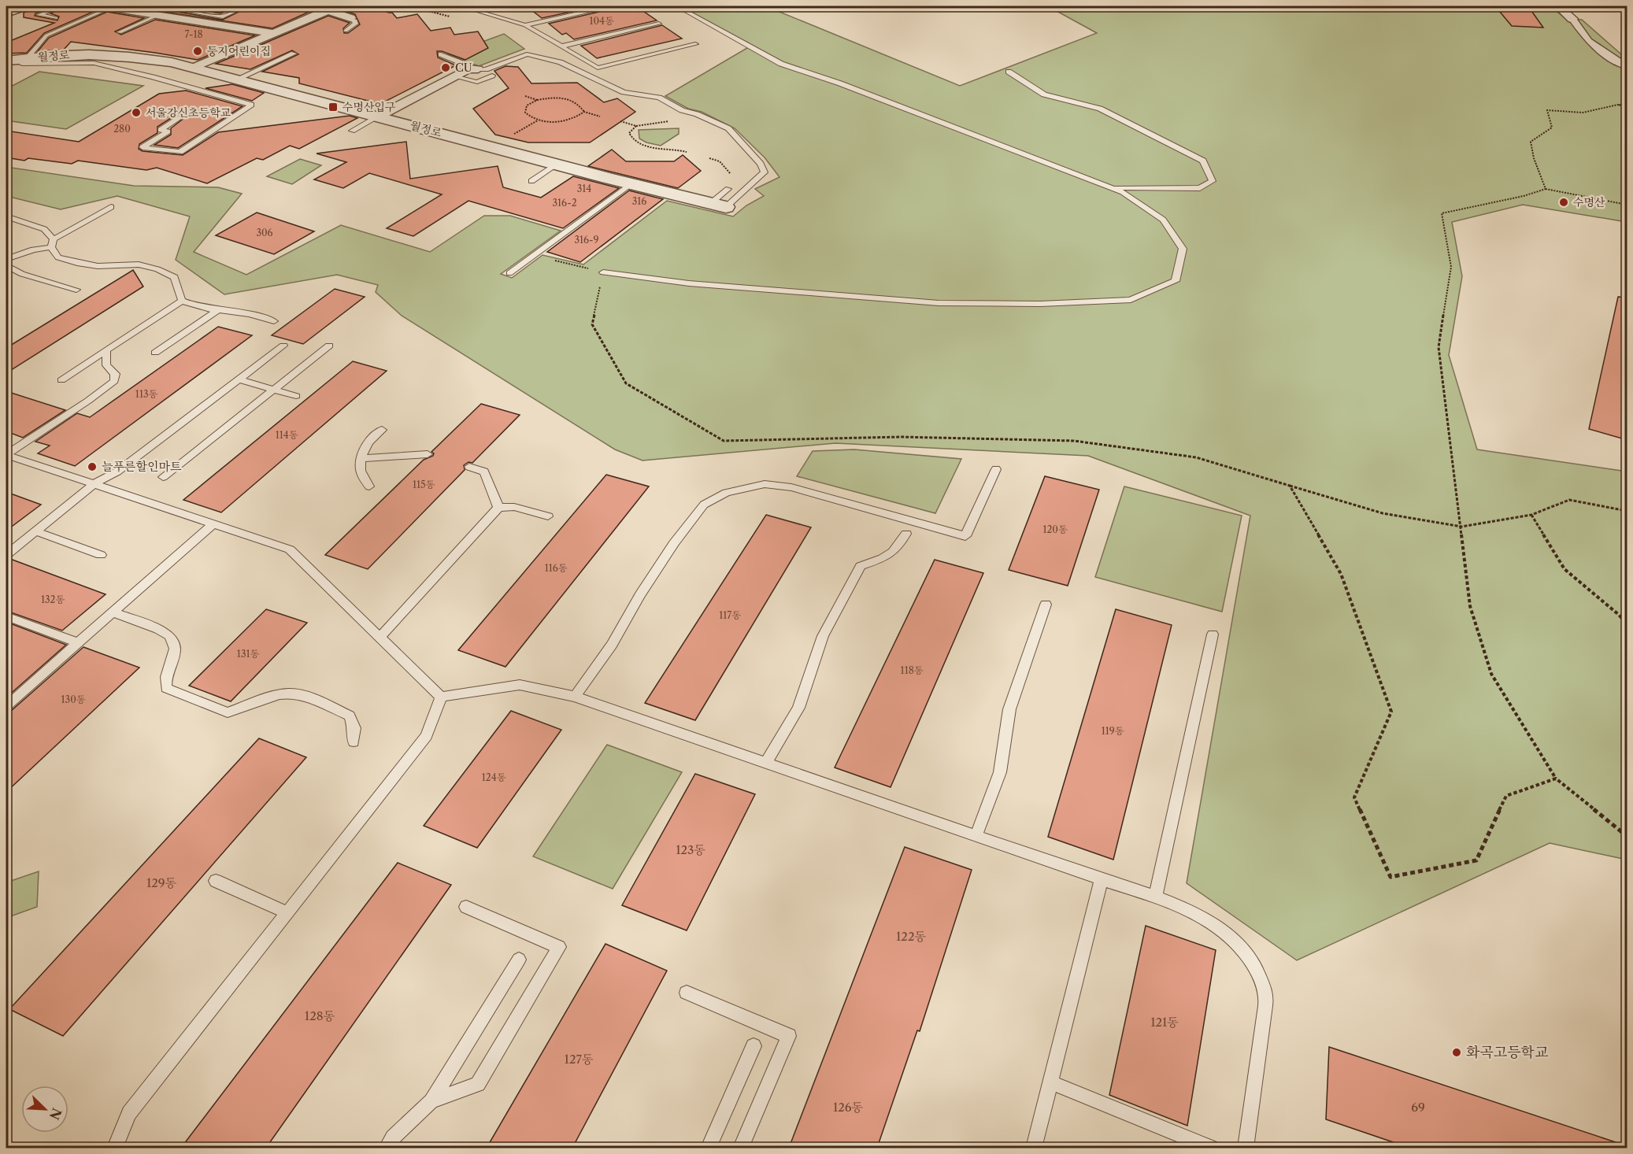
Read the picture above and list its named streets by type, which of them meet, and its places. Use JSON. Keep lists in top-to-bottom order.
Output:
{
  "streets": {
    "street": ["월정로"]
  },
  "places": {
    "other": [
      "둥지어린이집",
      "CU",
      "서울강신초등학교",
      "수명산",
      "늘푸른할인마트",
      "화곡고등학교"
    ],
    "transit": ["수명산입구"]
  },
  "house_numbers": [
    "104동",
    "7-18",
    "280",
    "314",
    "316",
    "316-2",
    "306",
    "316-9",
    "113동",
    "114동",
    "115동",
    "120동",
    "116동",
    "132동",
    "117동",
    "131동",
    "118동",
    "130동",
    "119동",
    "124동",
    "123동",
    "129동",
    "122동",
    "128동",
    "121동",
    "127동",
    "126동",
    "69"
  ],
  "north": "bottom right"
}
